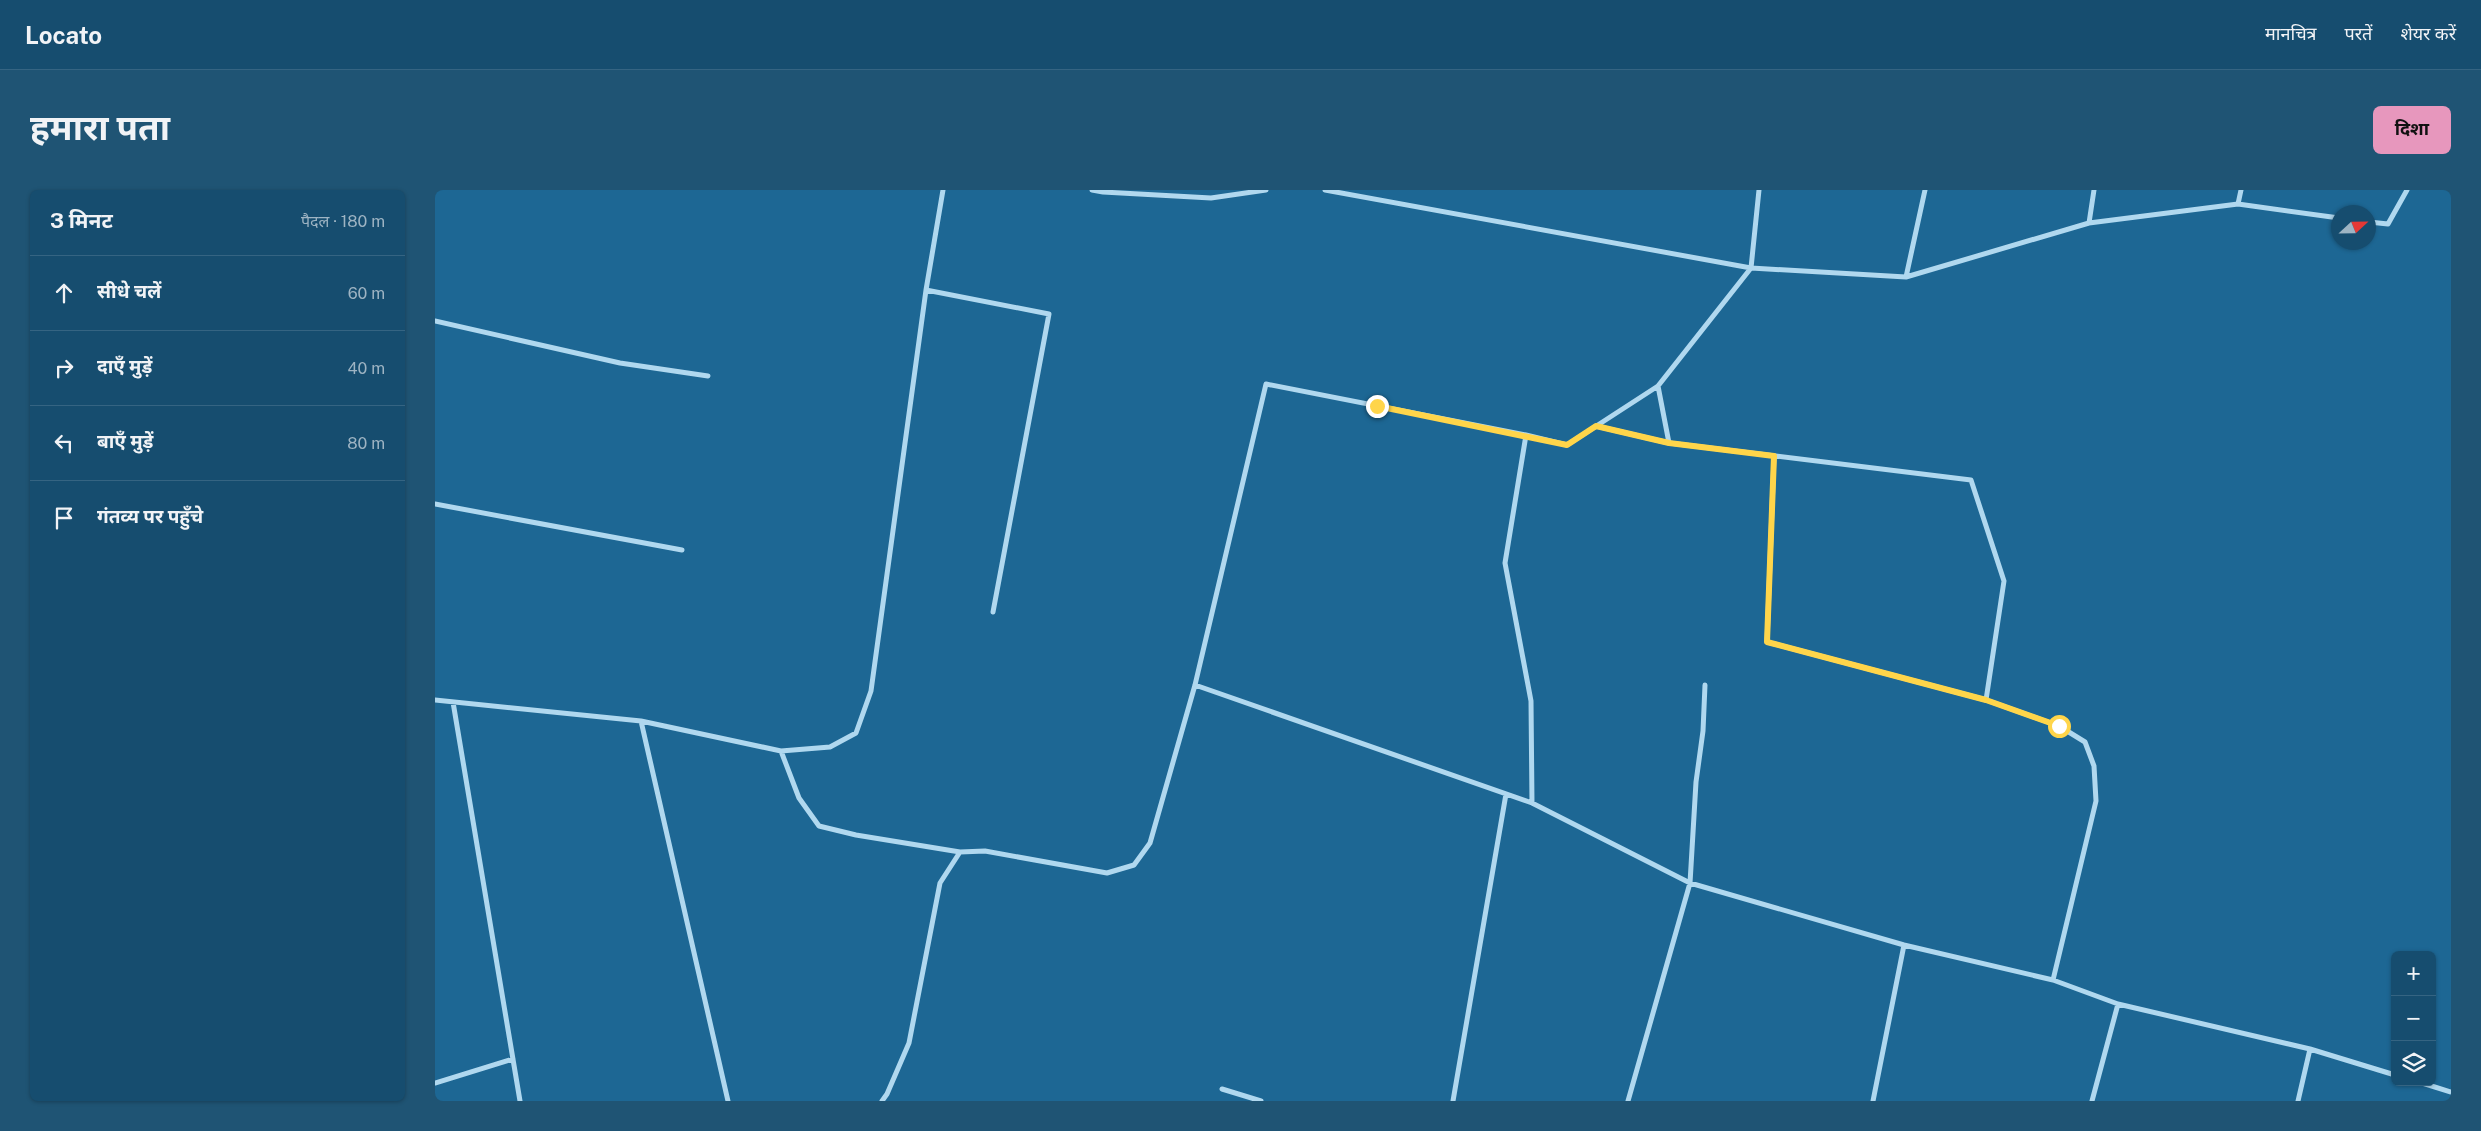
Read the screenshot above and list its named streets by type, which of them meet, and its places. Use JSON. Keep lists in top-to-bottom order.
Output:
{
  "north": "right",
  "page": {
    "header": "Locato",
    "nav": ["मानचित्र", "परतें", "शेयर करें"],
    "buttons": "दिशा",
    "title": "हमारा पता",
    "heading": ["3 मिनट", "पैदल · 180 m"],
    "list": [
      ["सीधे चलें", "60 m"],
      ["दाएँ मुड़ें", "40 m"],
      ["बाएँ मुड़ें", "80 m"],
      "गंतव्य पर पहुँचे"
    ],
    "map_buttons": ["+", "−"]
  }
}
